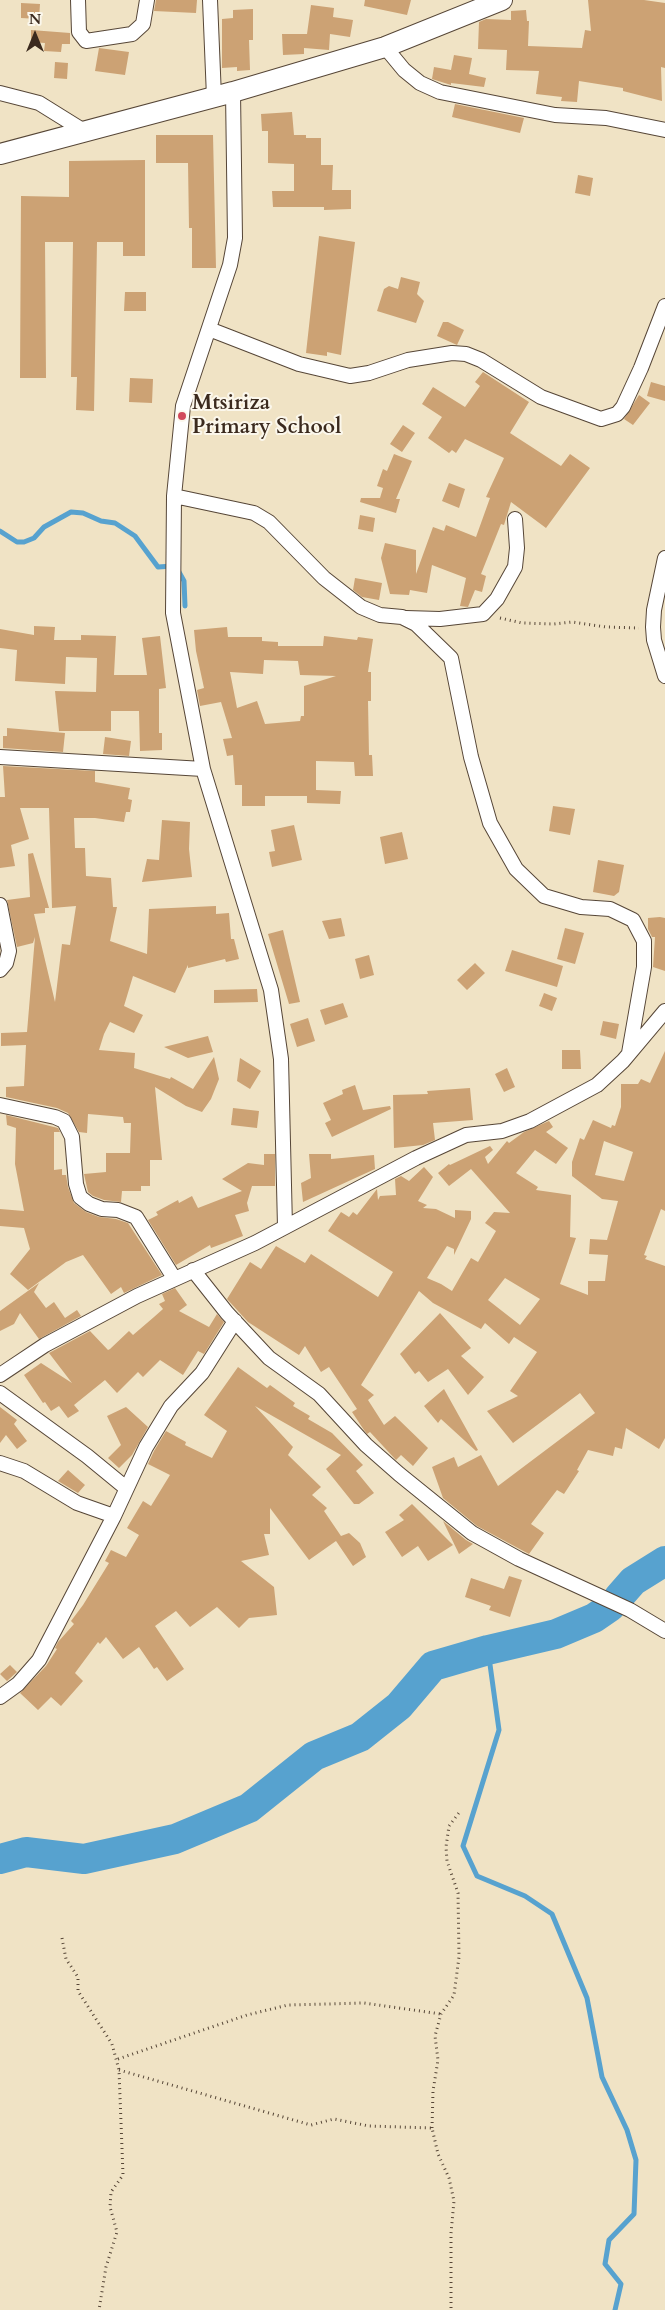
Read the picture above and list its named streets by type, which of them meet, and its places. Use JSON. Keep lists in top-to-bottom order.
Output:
{
  "places": ["Mtsiriza Primary School"],
  "north": "top"
}
